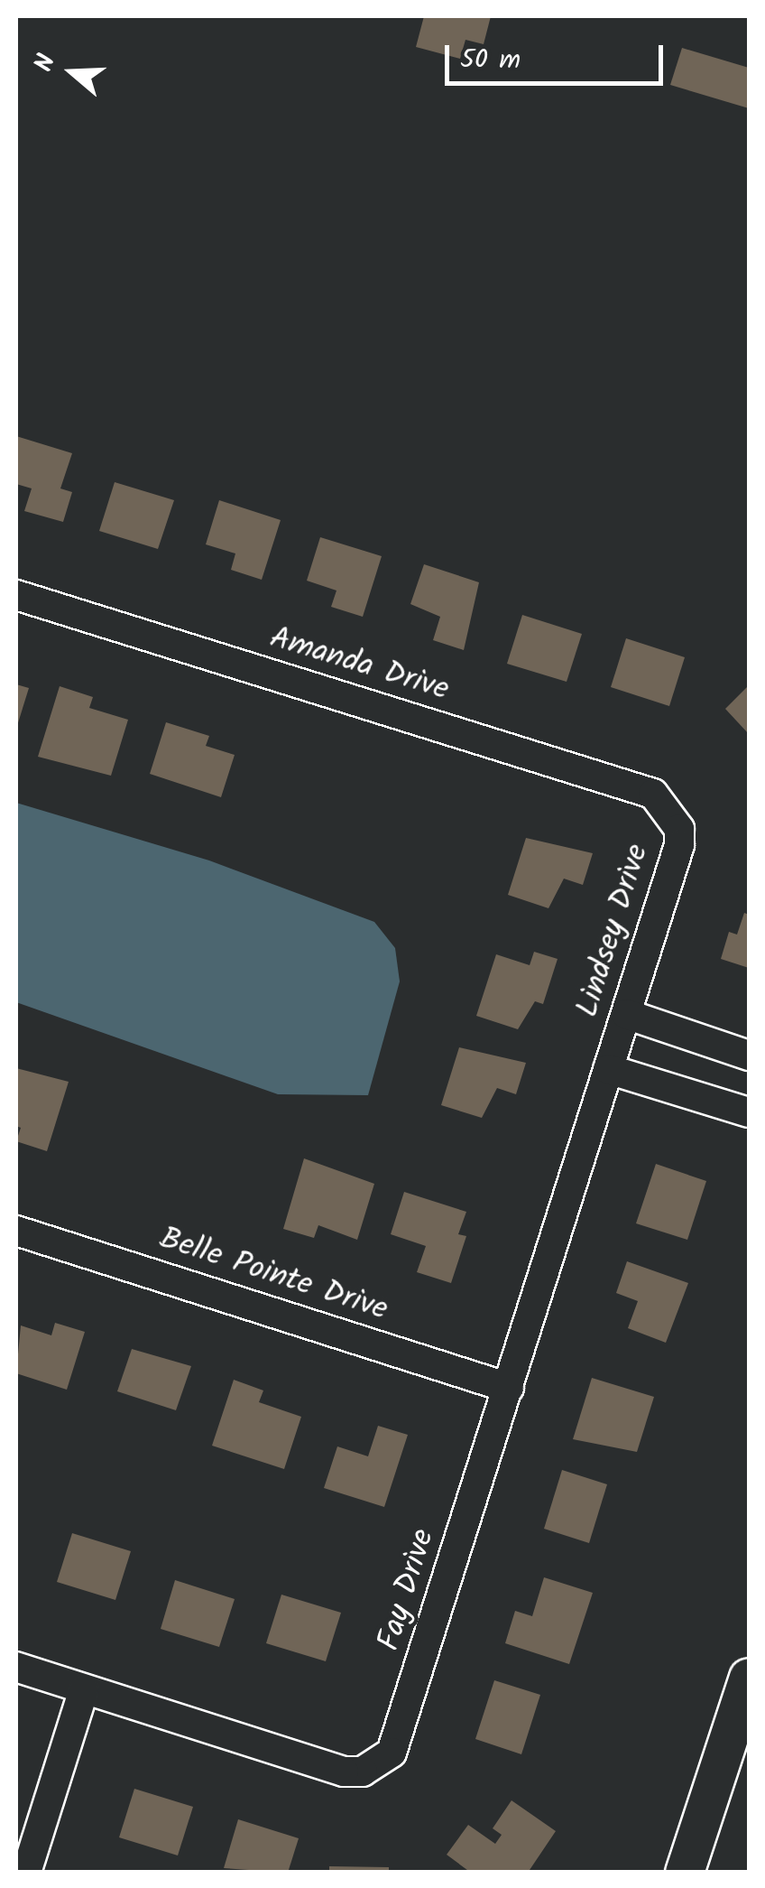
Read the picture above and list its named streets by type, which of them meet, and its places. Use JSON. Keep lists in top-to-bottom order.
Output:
{
  "streets": {
    "street": [
      "Amanda Drive",
      "Lindsey Drive",
      "Belle Pointe Drive",
      "Fay Drive"
    ]
  },
  "crossings": [
    ["Amanda Drive", "Lindsey Drive"],
    ["Lindsey Drive", "Fay Drive"],
    ["Belle Pointe Drive", "Fay Drive"]
  ],
  "scale_bar": "50 m",
  "north": "left"
}
